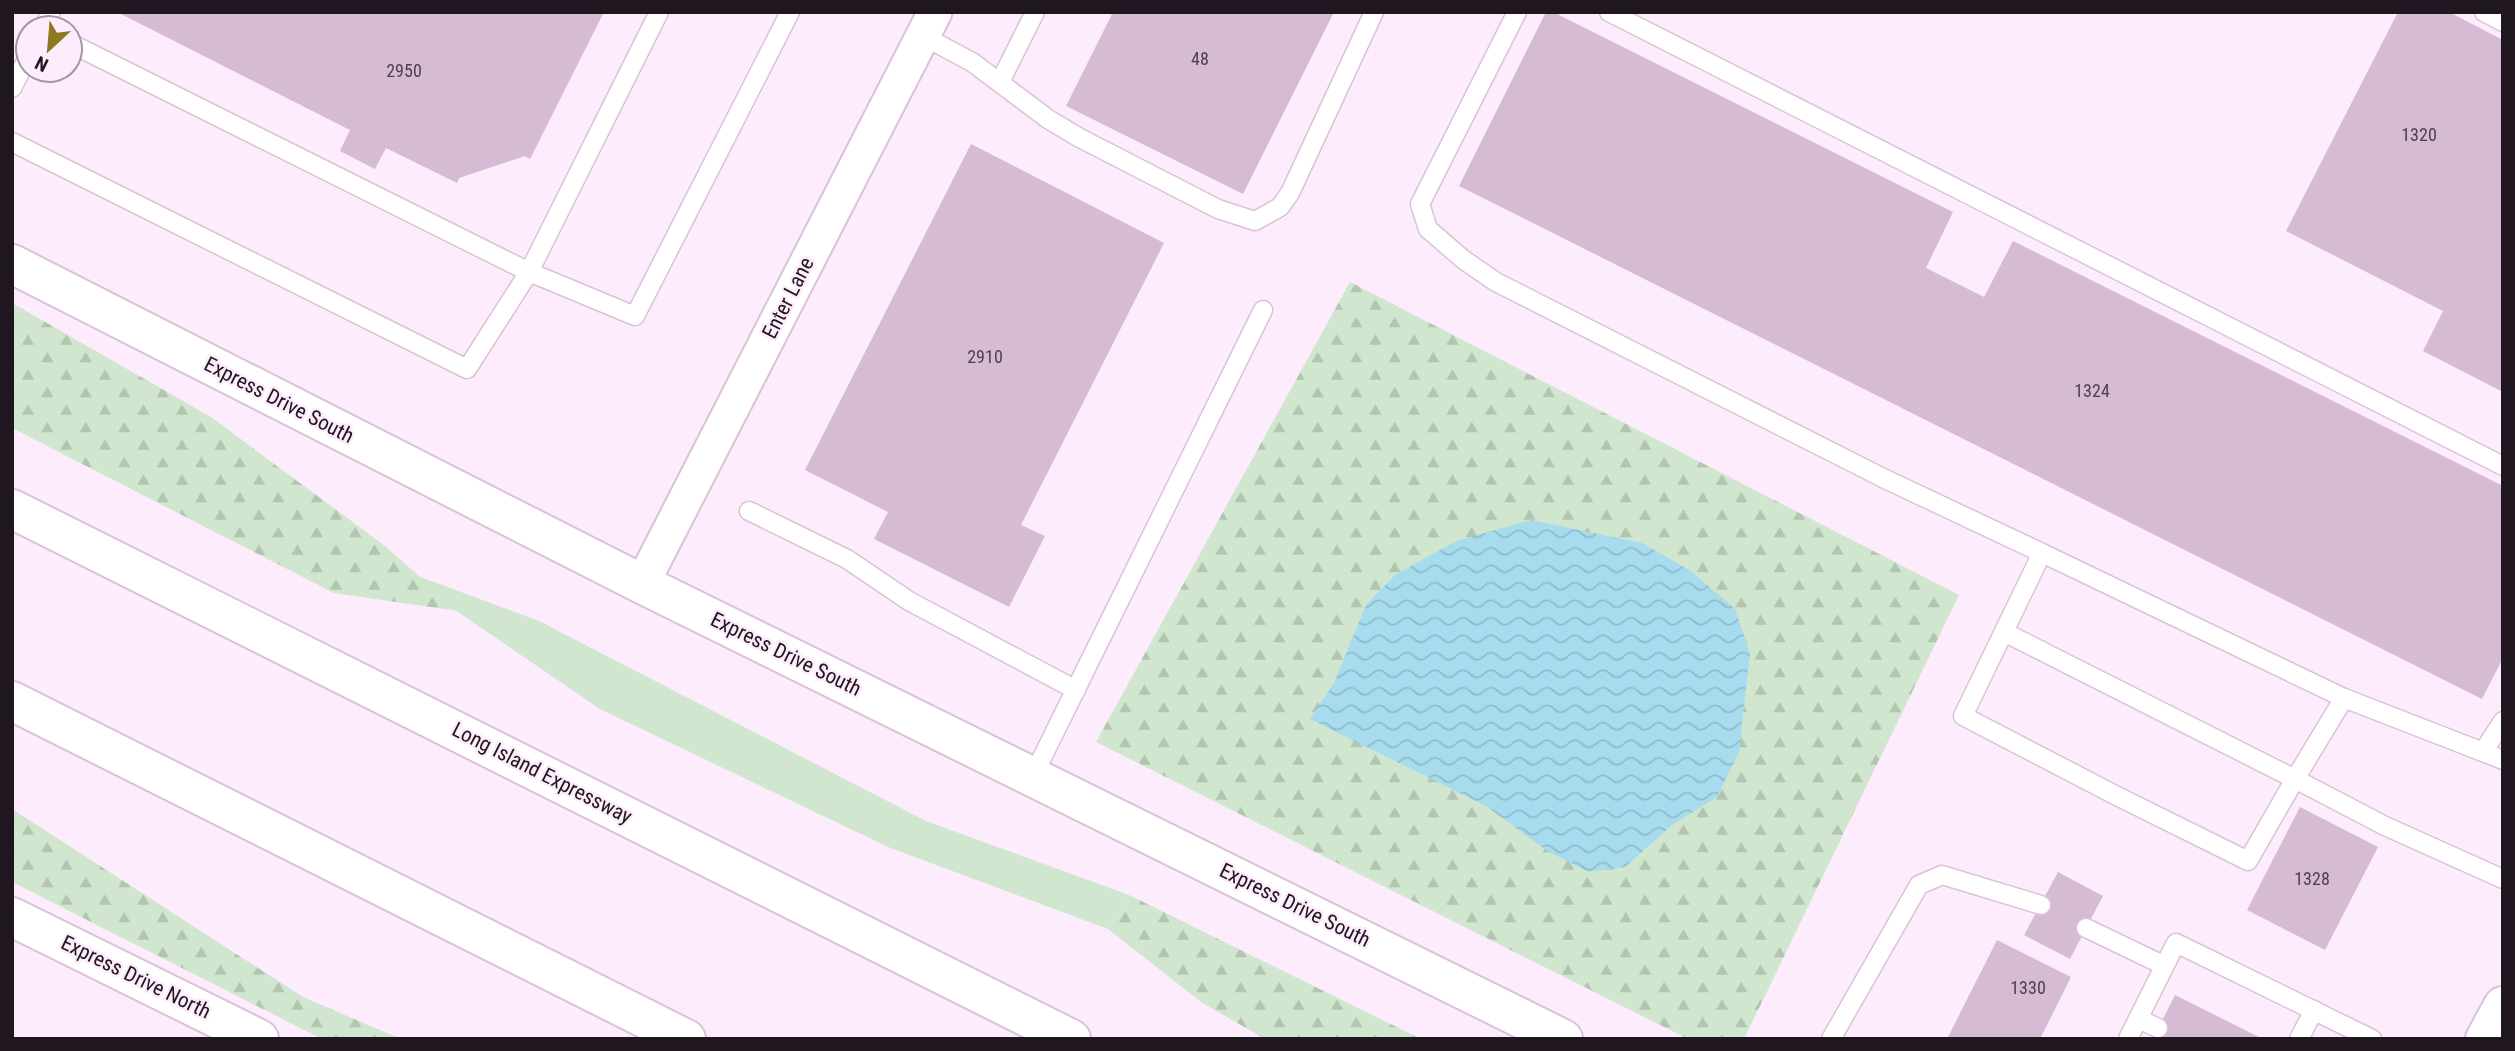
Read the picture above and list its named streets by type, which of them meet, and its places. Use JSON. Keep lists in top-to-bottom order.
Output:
{
  "streets": {
    "main road": ["Express Drive South", "Long Island Expressway", "Express Drive North"],
    "street": ["Enter Lane"]
  },
  "crossings": [
    ["Enter Lane", "Express Drive South"]
  ],
  "house_numbers": [
    "48",
    "2950",
    "1320",
    "2910",
    "1324",
    "1328",
    "1330"
  ],
  "north": "bottom left"
}
